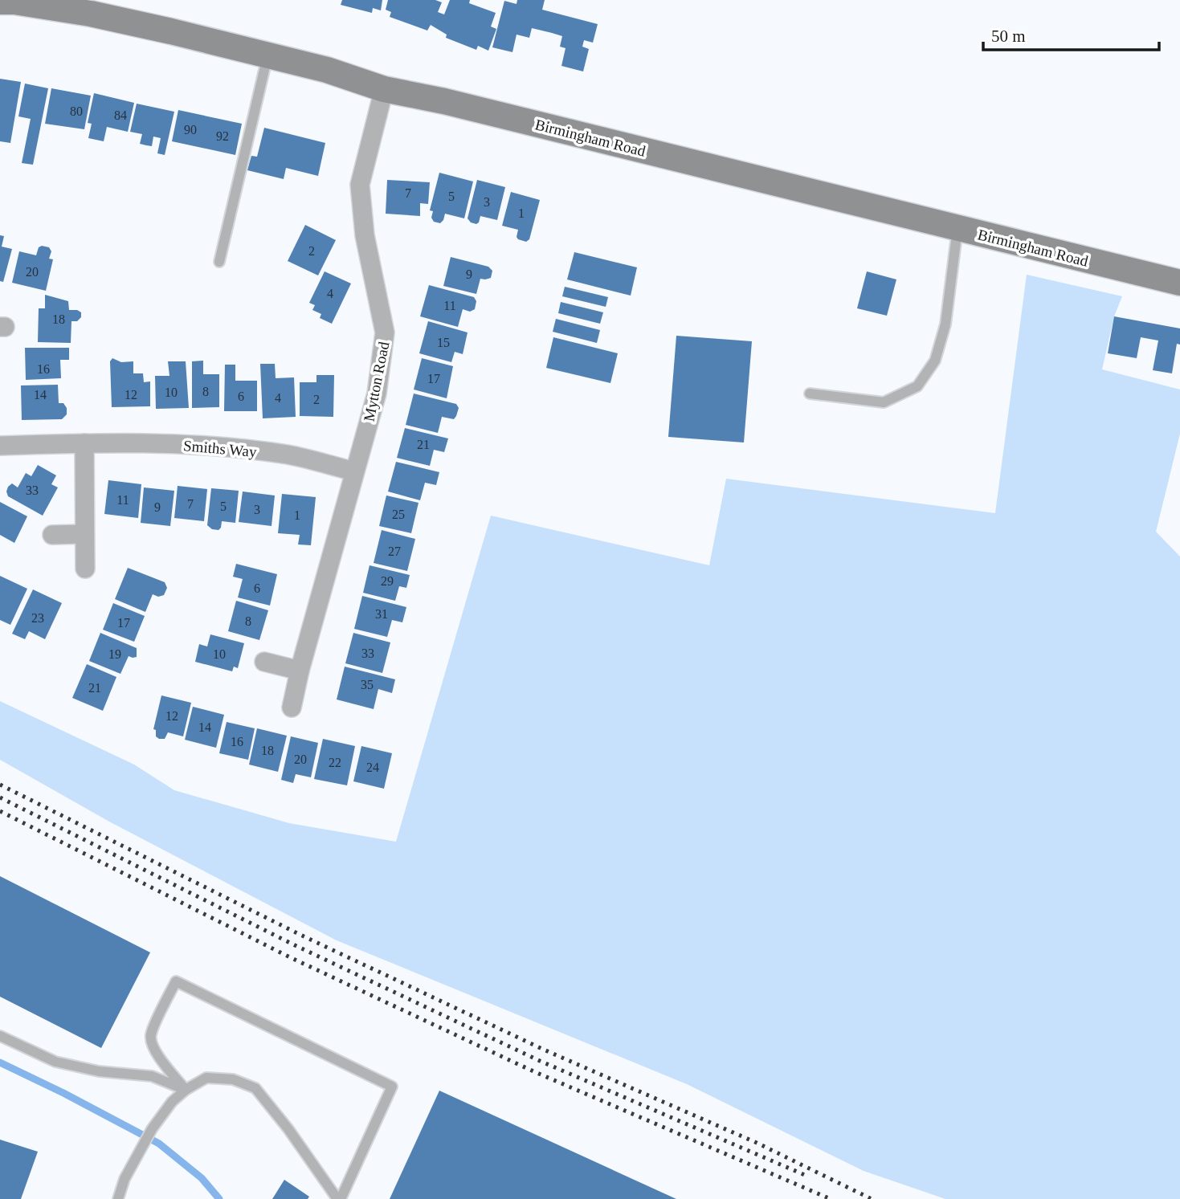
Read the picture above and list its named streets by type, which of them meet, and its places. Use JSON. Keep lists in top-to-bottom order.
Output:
{
  "streets": {
    "main road": ["Birmingham Road"],
    "street": ["Mytton Road", "Smiths Way"]
  },
  "crossings": [
    ["Birmingham Road", "Mytton Road"],
    ["Mytton Road", "Smiths Way"]
  ],
  "house_numbers": [
    "80",
    "84",
    "90",
    "92",
    "7",
    "5",
    "3",
    "1",
    "2",
    "20",
    "9",
    "4",
    "11",
    "18",
    "15",
    "16",
    "17",
    "8",
    "10",
    "14",
    "12",
    "6",
    "4",
    "2",
    "21",
    "33",
    "11",
    "7",
    "5",
    "9",
    "3",
    "25",
    "1",
    "27",
    "29",
    "6",
    "31",
    "23",
    "8",
    "17",
    "33",
    "19",
    "10",
    "35",
    "21",
    "12",
    "14",
    "16",
    "18",
    "20",
    "22",
    "24"
  ],
  "scale_bar": "50 m"
}
